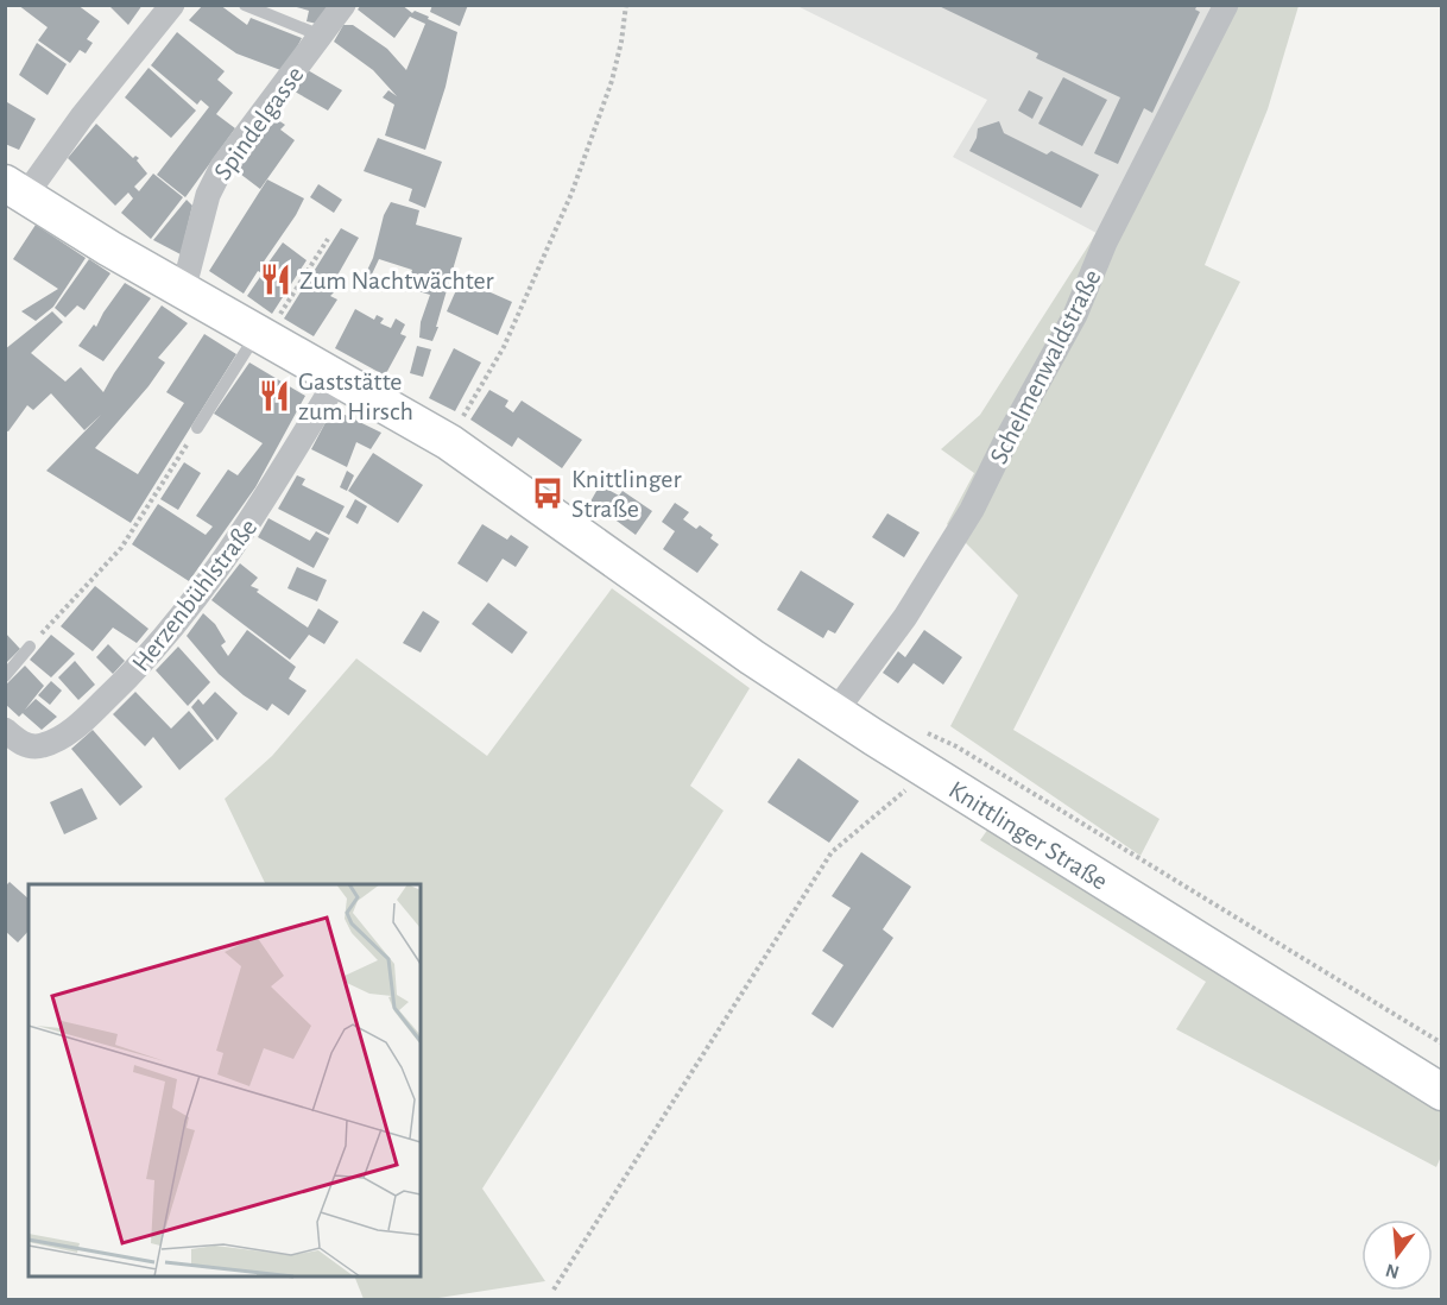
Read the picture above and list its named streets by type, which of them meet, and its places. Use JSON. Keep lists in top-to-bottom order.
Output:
{
  "streets": {
    "street": [
      "Spindelgasse",
      "Schelmenwaldstraße",
      "Herzenbühlstraße",
      "Knittlinger Straße"
    ]
  },
  "crossings": [
    ["Spindelgasse", "Knittlinger Straße"],
    ["Schelmenwaldstraße", "Knittlinger Straße"],
    ["Herzenbühlstraße", "Knittlinger Straße"]
  ],
  "places": {
    "restaurant": ["Zum Nachtwächter", "Gaststätte zum Hirsch"],
    "bus stop": ["Knittlinger Straße"]
  },
  "north": "bottom"
}
